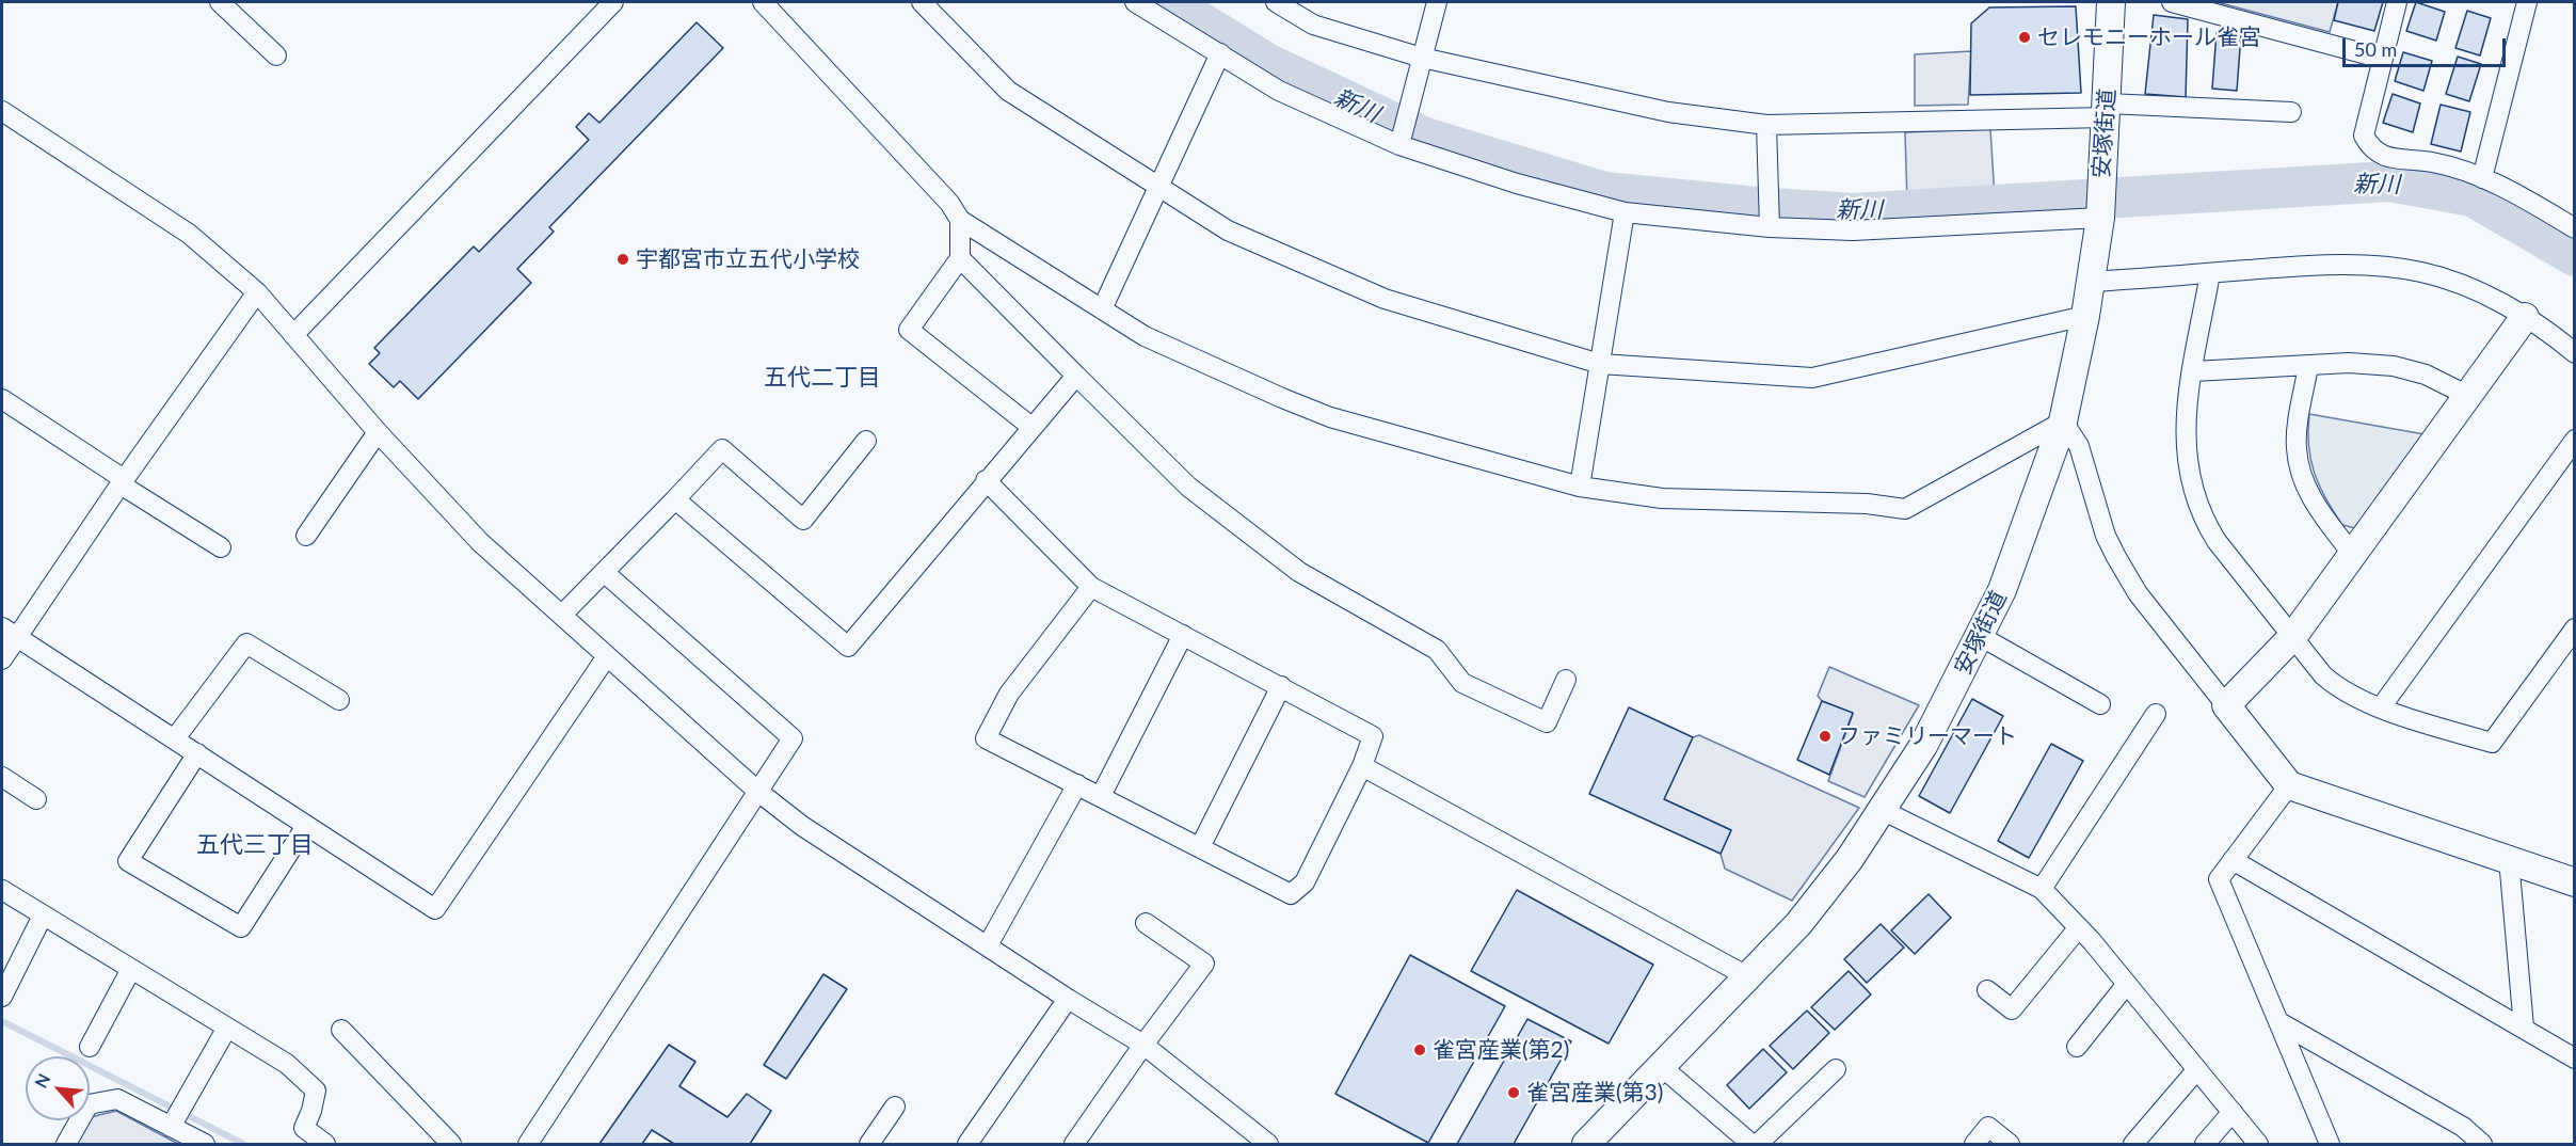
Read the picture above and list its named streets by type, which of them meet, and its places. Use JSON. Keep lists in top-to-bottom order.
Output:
{
  "streets": {
    "main road": ["安塚街道"]
  },
  "districts": ["五代二丁目", "五代三丁目"],
  "water": ["新川"],
  "places": [
    "セレモニーホール雀宮",
    "宇都宮市立五代小学校",
    "ファミリーマート",
    "雀宮産業(第2)",
    "雀宮産業(第3)"
  ],
  "scale_bar": "50 m",
  "north": "top left"
}
